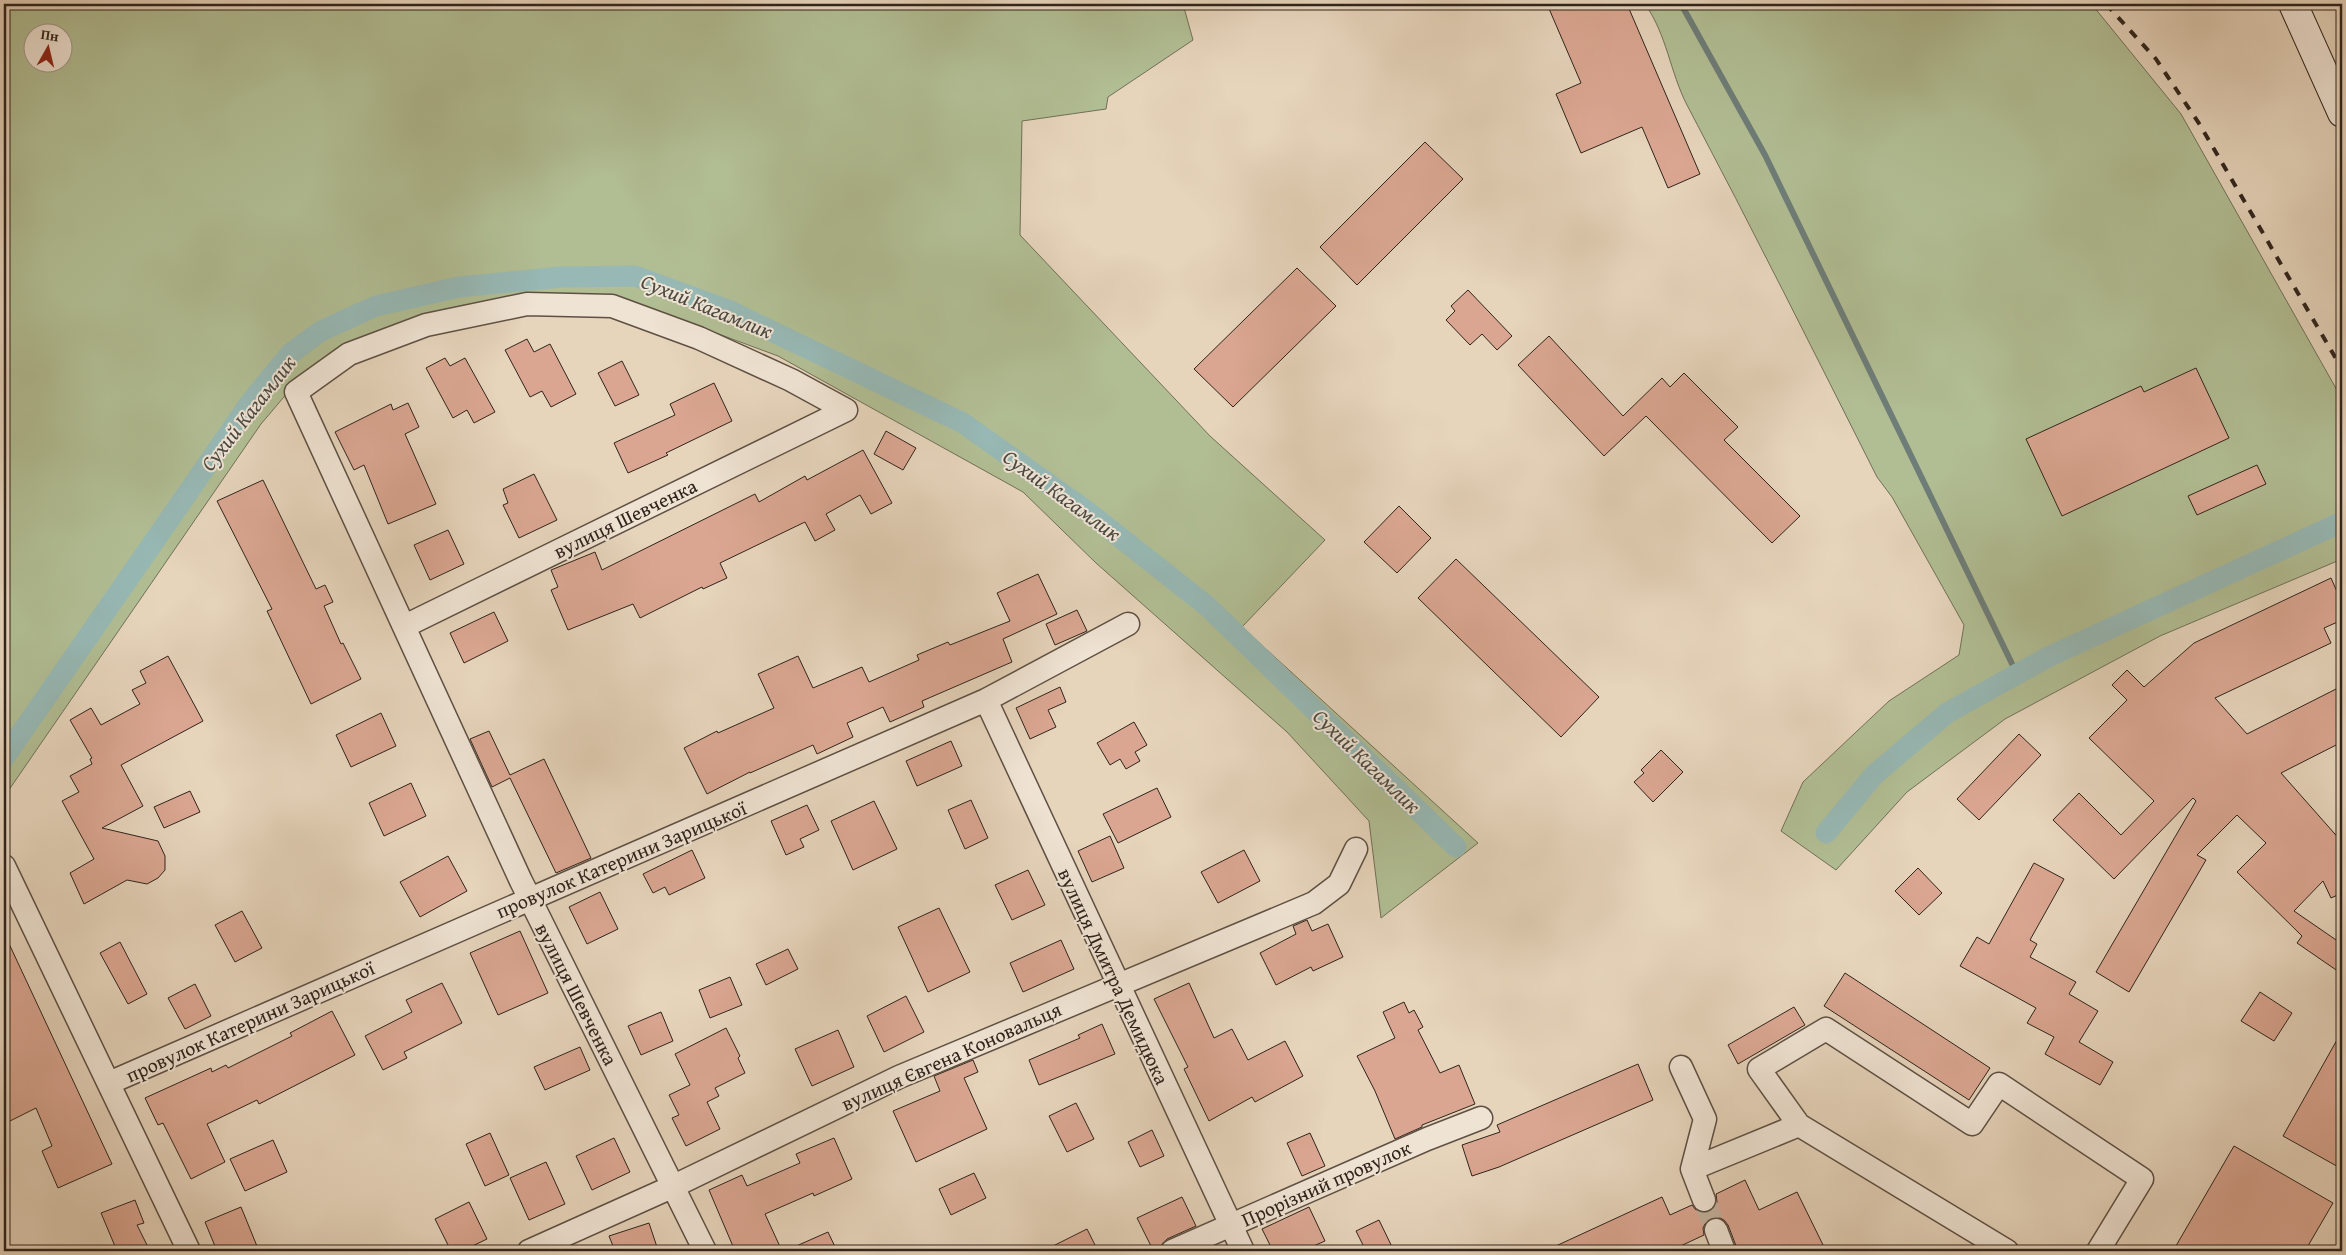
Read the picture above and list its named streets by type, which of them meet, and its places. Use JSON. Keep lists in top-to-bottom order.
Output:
{
  "streets": {
    "street": [
      "вулиця Шевченка",
      "провулок Катерини Зарицької",
      "вулиця Дмитра Демидюка",
      "вулиця Євгена Коновальця",
      "Прорізний провулок"
    ]
  },
  "crossings": [
    ["вулиця Шевченка", "провулок Катерини Зарицької"],
    ["вулиця Шевченка", "вулиця Євгена Коновальця"],
    ["провулок Катерини Зарицької", "вулиця Дмитра Демидюка"],
    ["вулиця Дмитра Демидюка", "вулиця Євгена Коновальця"],
    ["вулиця Дмитра Демидюка", "Прорізний провулок"]
  ],
  "water": ["Сухий Кагамлик"],
  "north": "top"
}
